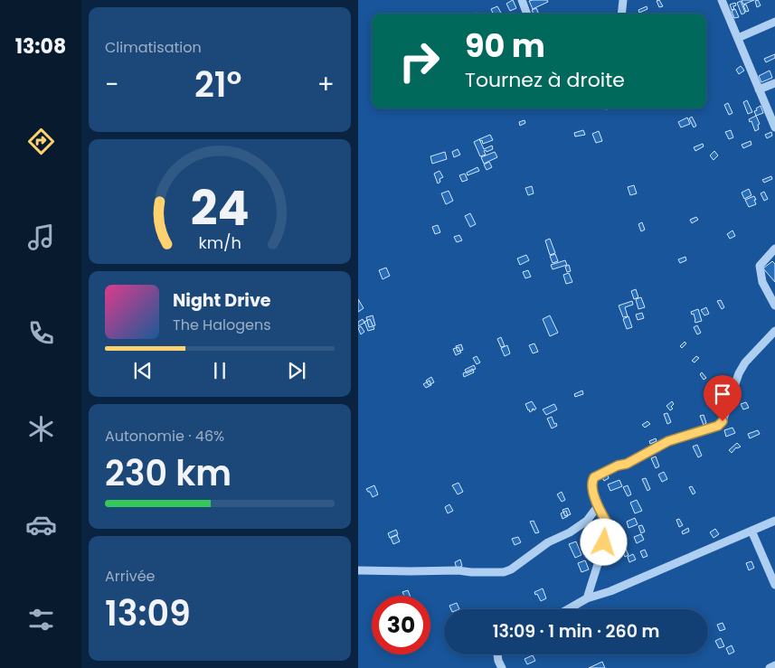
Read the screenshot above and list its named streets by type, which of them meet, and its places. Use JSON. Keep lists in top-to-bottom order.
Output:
{
  "page": {
    "tabs": "13:08",
    "tile": [
      "Climatisation",
      ["Autonomie · 46%", "230 km"],
      ["Arrivée", "13:09"]
    ],
    "turn": ["90 m", "Tournez à droite"],
    "heat": ["−", "21°", "+"],
    "song": ["Night Drive", "The Halogens"],
    "limit": "30",
    "trip": "13:09 · 1 min · 260 m",
    "gauge": ["24", "km/h"]
  }
}
